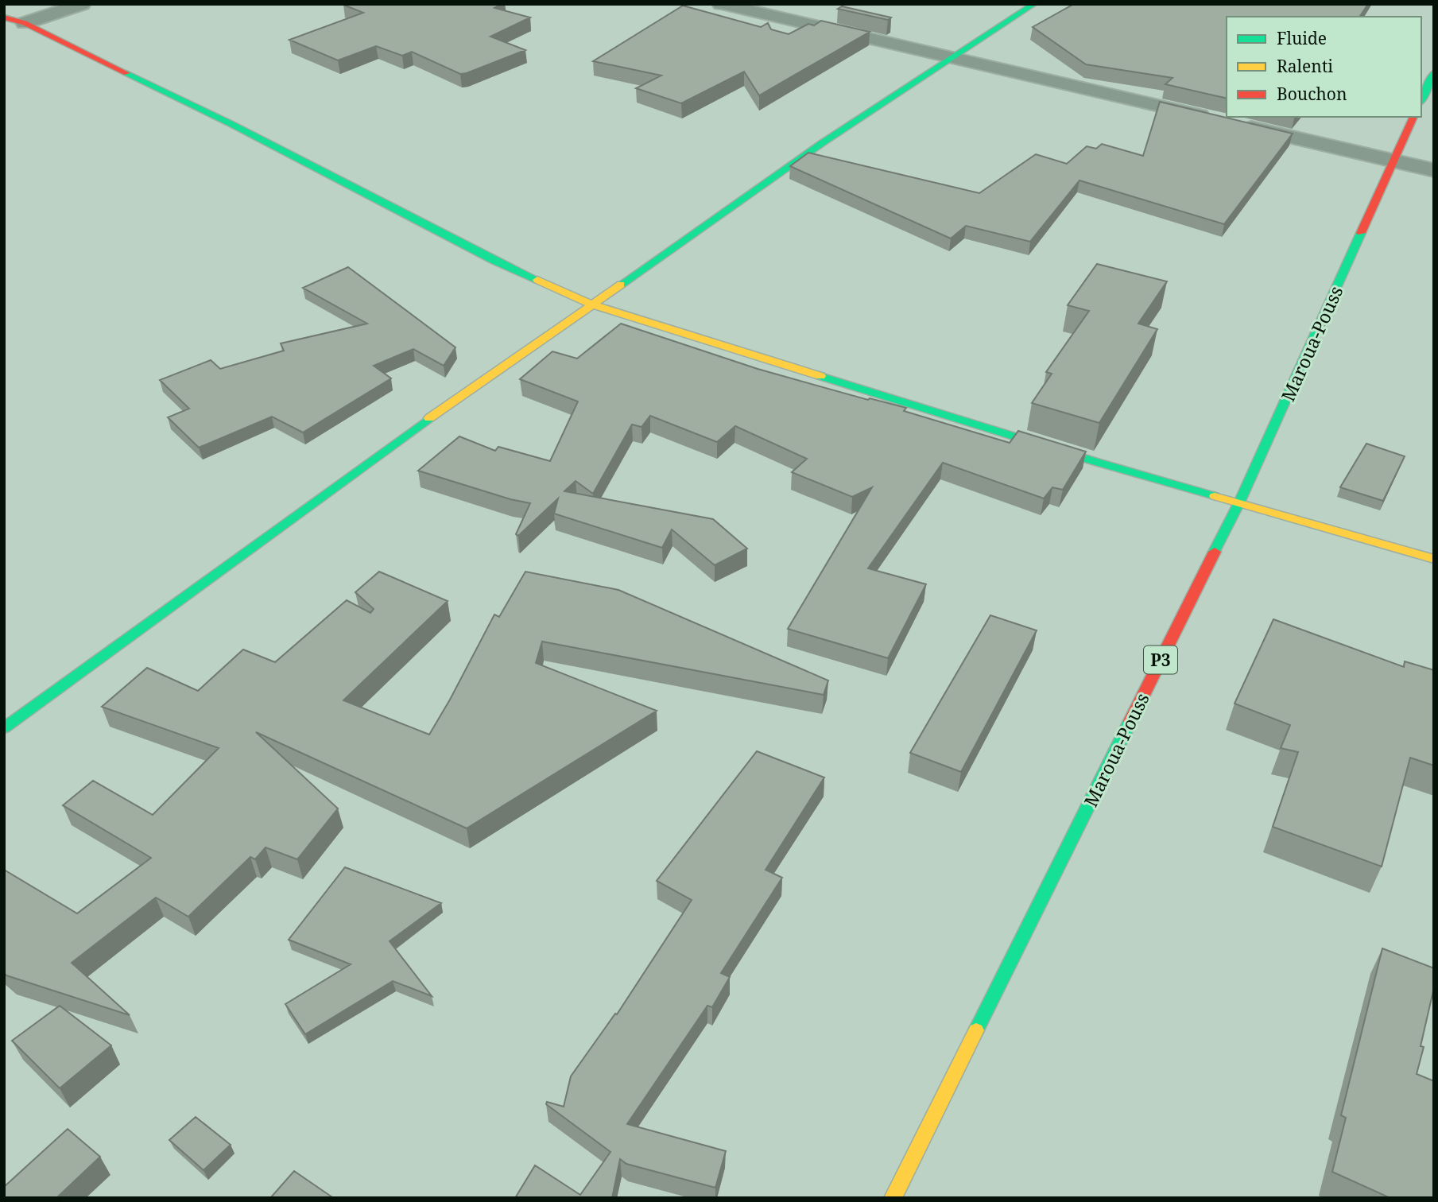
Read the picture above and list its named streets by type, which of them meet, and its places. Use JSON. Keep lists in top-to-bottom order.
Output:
{
  "streets": {
    "main road": ["Maroua-Pouss", "P3"]
  },
  "legend": ["Fluide", "Ralenti", "Bouchon"]
}
